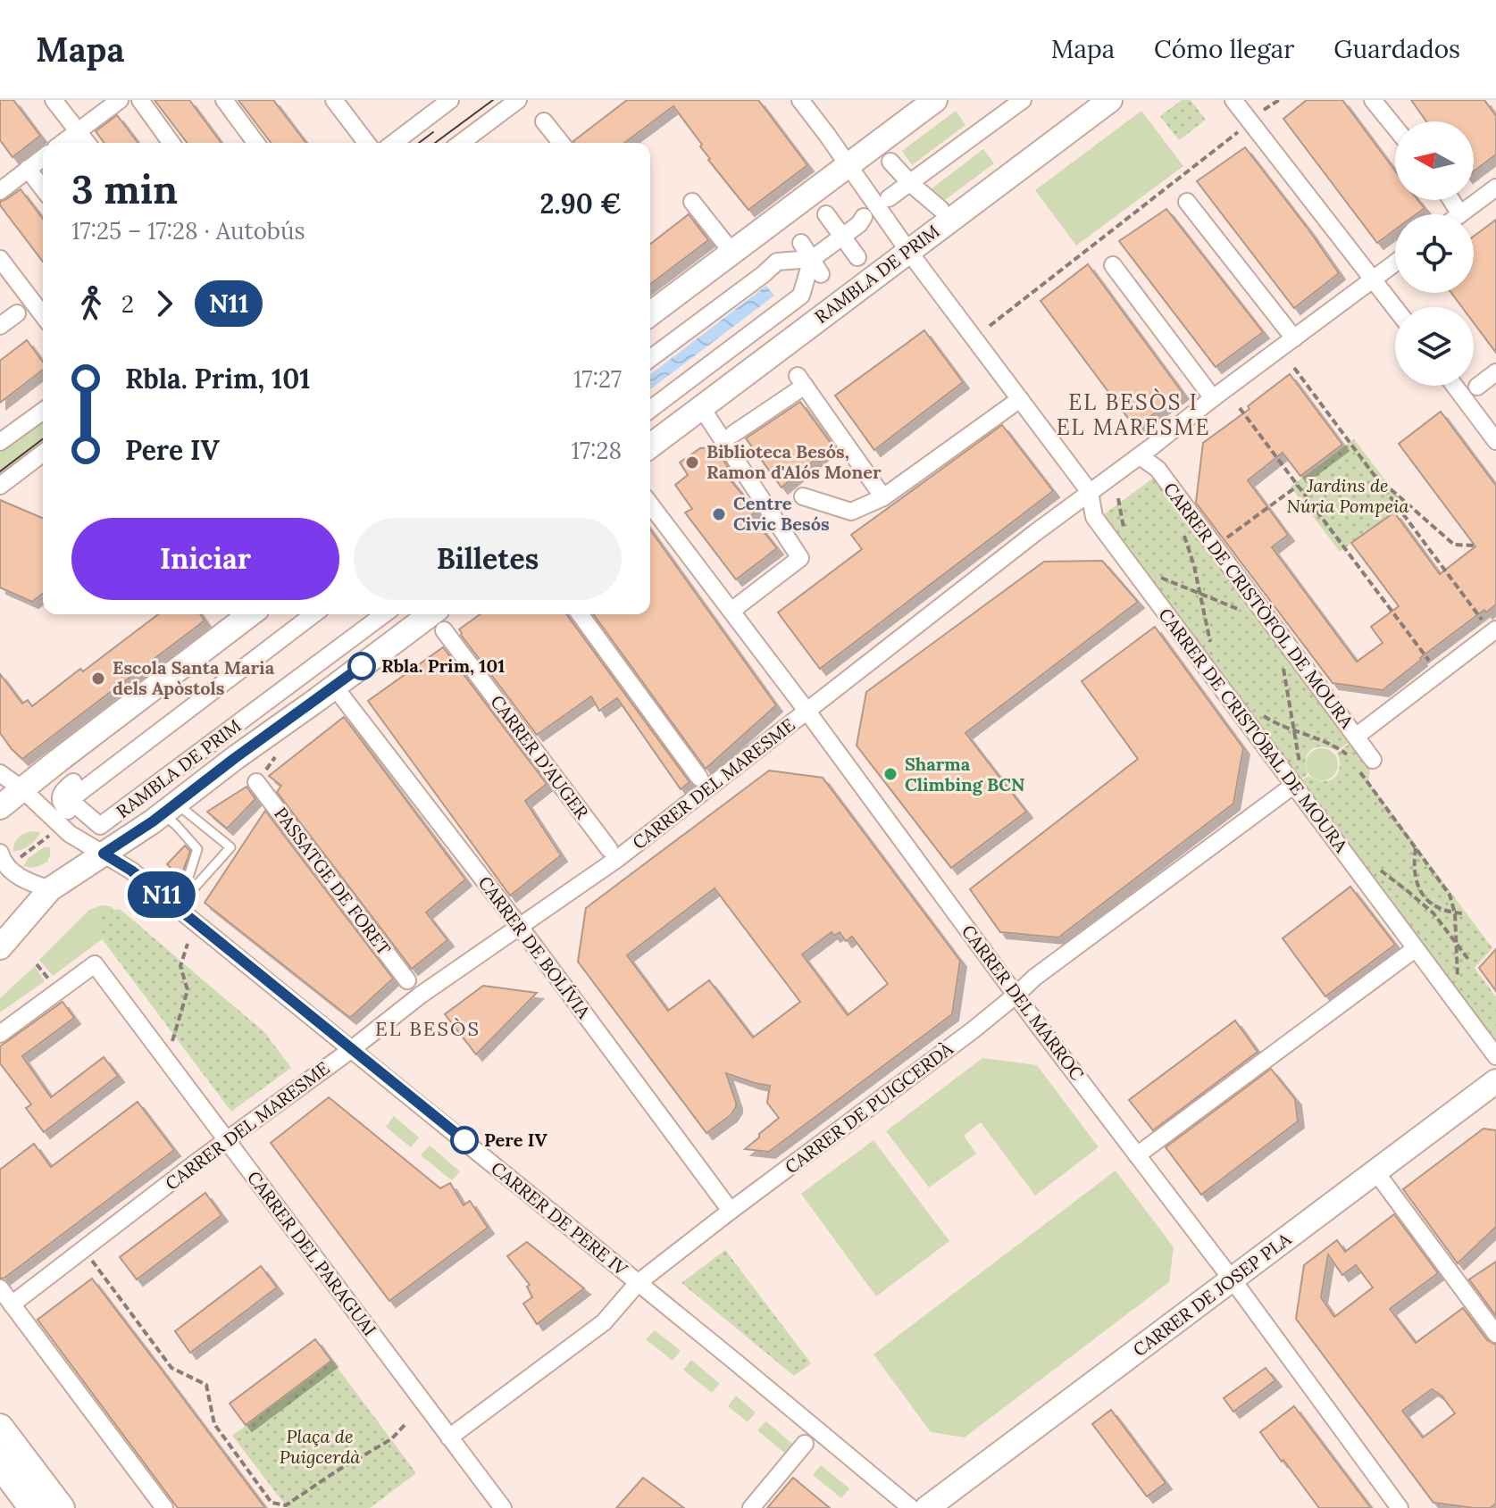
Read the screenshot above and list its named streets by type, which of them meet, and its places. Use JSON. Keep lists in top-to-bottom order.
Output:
{
  "streets": {
    "main road": ["RAMBLA DE PRIM", "CARRER DE JOSEP PLA"],
    "street": [
      "CARRER DE CRISTÒFOL DE MOURA",
      "CARRER DE CRISTÓBAL DE MOURA",
      "CARRER D'AUGER",
      "CARRER DEL MARESME",
      "PASSATGE DE FORET",
      "CARRER DE BOLÍVIA",
      "CARRER DEL MARROC",
      "CARRER DE PUIGCERDÀ",
      "CARRER DE PERE IV",
      "CARRER DEL PARAGUAI"
    ]
  },
  "crossings": [
    ["RAMBLA DE PRIM", "CARRER DE CRISTÓBAL DE MOURA"],
    ["RAMBLA DE PRIM", "CARRER D'AUGER"],
    ["RAMBLA DE PRIM", "CARRER DE BOLÍVIA"],
    ["RAMBLA DE PRIM", "CARRER DE PERE IV"],
    ["CARRER DE CRISTÒFOL DE MOURA", "CARRER DEL MARESME"],
    ["CARRER DE CRISTÓBAL DE MOURA", "CARRER DEL MARESME"],
    ["CARRER DE CRISTÓBAL DE MOURA", "CARRER DE PUIGCERDÀ"],
    ["CARRER DEL MARESME", "CARRER DE BOLÍVIA"],
    ["CARRER DEL MARESME", "CARRER DEL MARROC"],
    ["CARRER DEL MARESME", "CARRER DE PERE IV"],
    ["CARRER DEL MARESME", "CARRER DEL PARAGUAI"],
    ["CARRER DE BOLÍVIA", "CARRER DE PUIGCERDÀ"],
    ["CARRER DEL MARROC", "CARRER DE PUIGCERDÀ"],
    ["CARRER DEL MARROC", "CARRER DE JOSEP PLA"],
    ["CARRER DE PUIGCERDÀ", "CARRER DE PERE IV"],
    ["CARRER DE PUIGCERDÀ", "CARRER DEL PARAGUAI"]
  ],
  "districts": ["EL BESÒS I EL MARESME", "EL BESÒS"],
  "parks": ["Jardins de Núria Pompeia", "Plaça de Puigcerdà"],
  "places": [
    "Biblioteca Besós, Ramon d'Alós Moner",
    "Centre Civic Besós",
    "Rbla. Prim, 101",
    "Escola Santa Maria dels Apòstols",
    "Sharma Climbing BCN",
    "Pere IV"
  ],
  "lines": ["bus line N11"],
  "north": "left",
  "page": {
    "header": "Mapa",
    "nav": ["Mapa", "Cómo llegar", "Guardados"],
    "on_map": "N11",
    "heading": ["3 min", "17:25 – 17:28 · Autobús", "2.90 €"],
    "legs": ["2", "N11"],
    "list": [
      {
        "name": "Rbla. Prim, 101",
        "value": "17:27"
      },
      {
        "name": "Pere IV",
        "value": "17:28"
      }
    ],
    "buttons": ["Iniciar", "Billetes"]
  }
}
